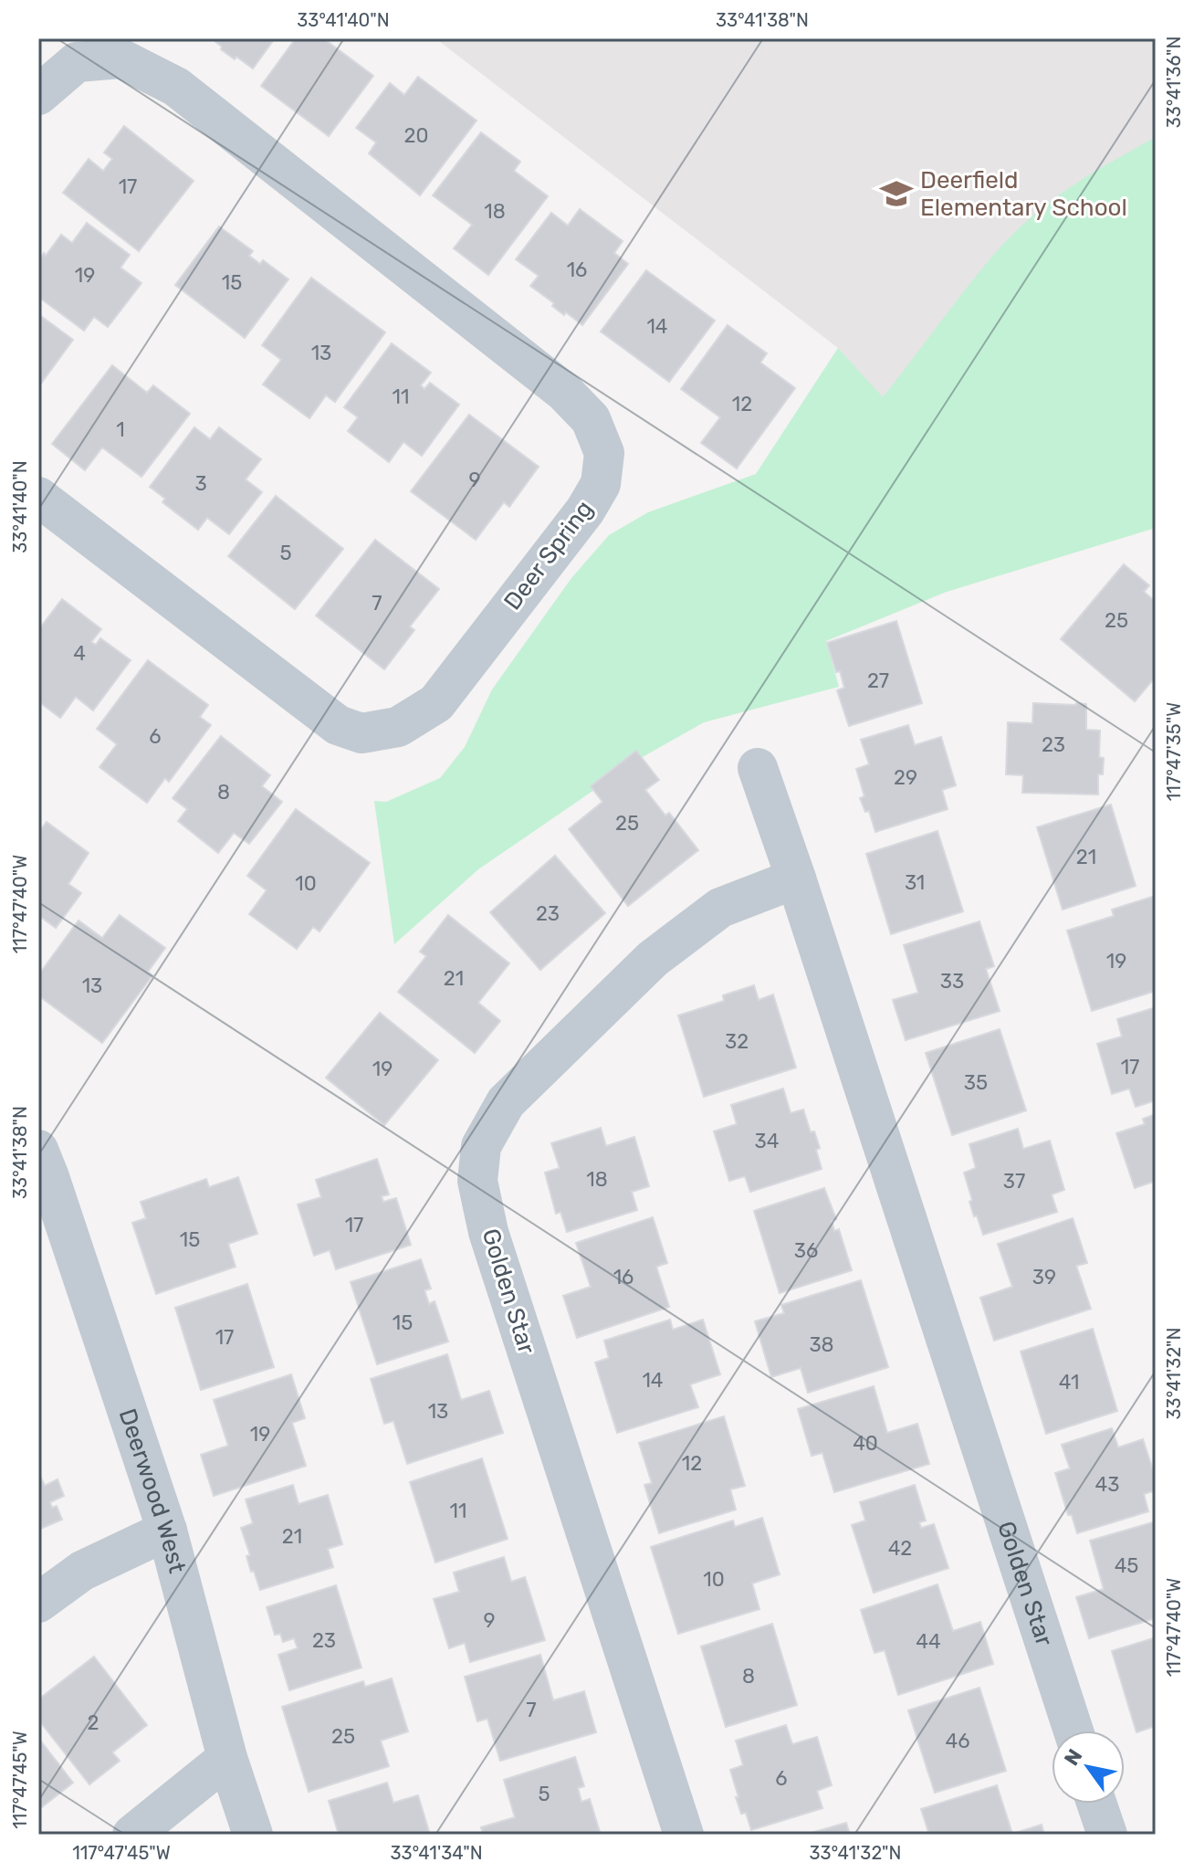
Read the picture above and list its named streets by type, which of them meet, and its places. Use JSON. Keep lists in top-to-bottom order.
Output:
{
  "streets": {
    "street": ["Deer Spring", "Golden Star", "Deerwood West"]
  },
  "places": {
    "school or university": ["Deerfield Elementary School"]
  },
  "house_numbers": [
    "20",
    "17",
    "18",
    "16",
    "19",
    "15",
    "14",
    "13",
    "11",
    "12",
    "1",
    "9",
    "3",
    "5",
    "7",
    "25",
    "4",
    "27",
    "6",
    "23",
    "29",
    "8",
    "25",
    "21",
    "31",
    "10",
    "23",
    "19",
    "21",
    "33",
    "13",
    "32",
    "17",
    "19",
    "35",
    "34",
    "18",
    "37",
    "17",
    "15",
    "36",
    "16",
    "39",
    "15",
    "17",
    "38",
    "14",
    "41",
    "13",
    "19",
    "40",
    "12",
    "43",
    "11",
    "21",
    "42",
    "45",
    "10",
    "9",
    "23",
    "44",
    "8",
    "7",
    "2",
    "25",
    "46",
    "6",
    "5"
  ],
  "north": "top left",
  "coordinates": [
    "33°41'40\"N",
    "33°41'38\"N",
    "33°41'36\"N",
    "117°47'35\"W",
    "117°47'40\"W",
    "33°41'32\"N",
    "117°47'45\"W",
    "33°41'34\"N"
  ]
}
